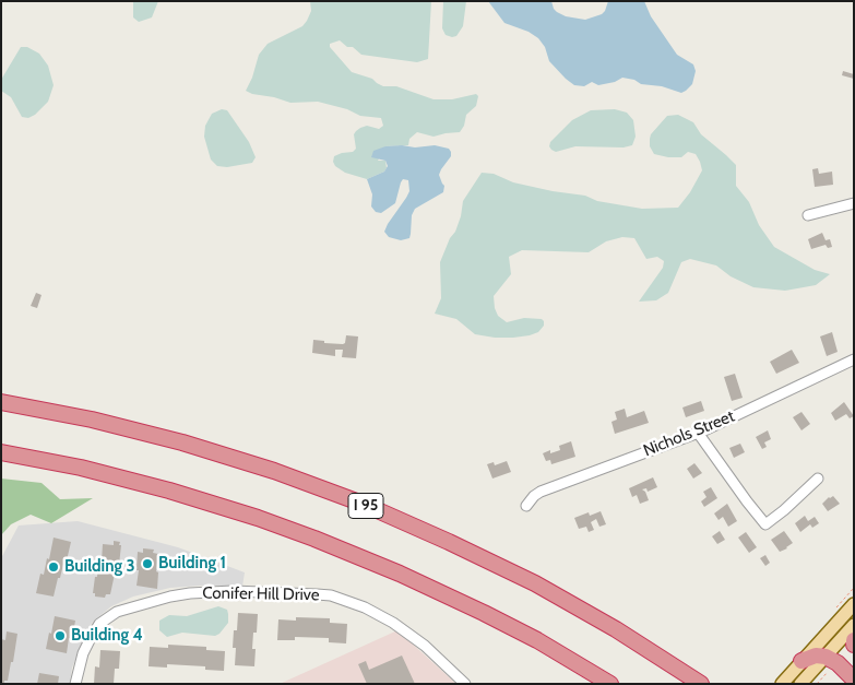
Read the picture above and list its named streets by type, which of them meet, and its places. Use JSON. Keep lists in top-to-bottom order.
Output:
{
  "streets": {
    "highway": ["I 95"],
    "street": ["Nichols Street", "Conifer Hill Drive"]
  },
  "places": ["Building 1", "Building 3", "Building 4"]
}
